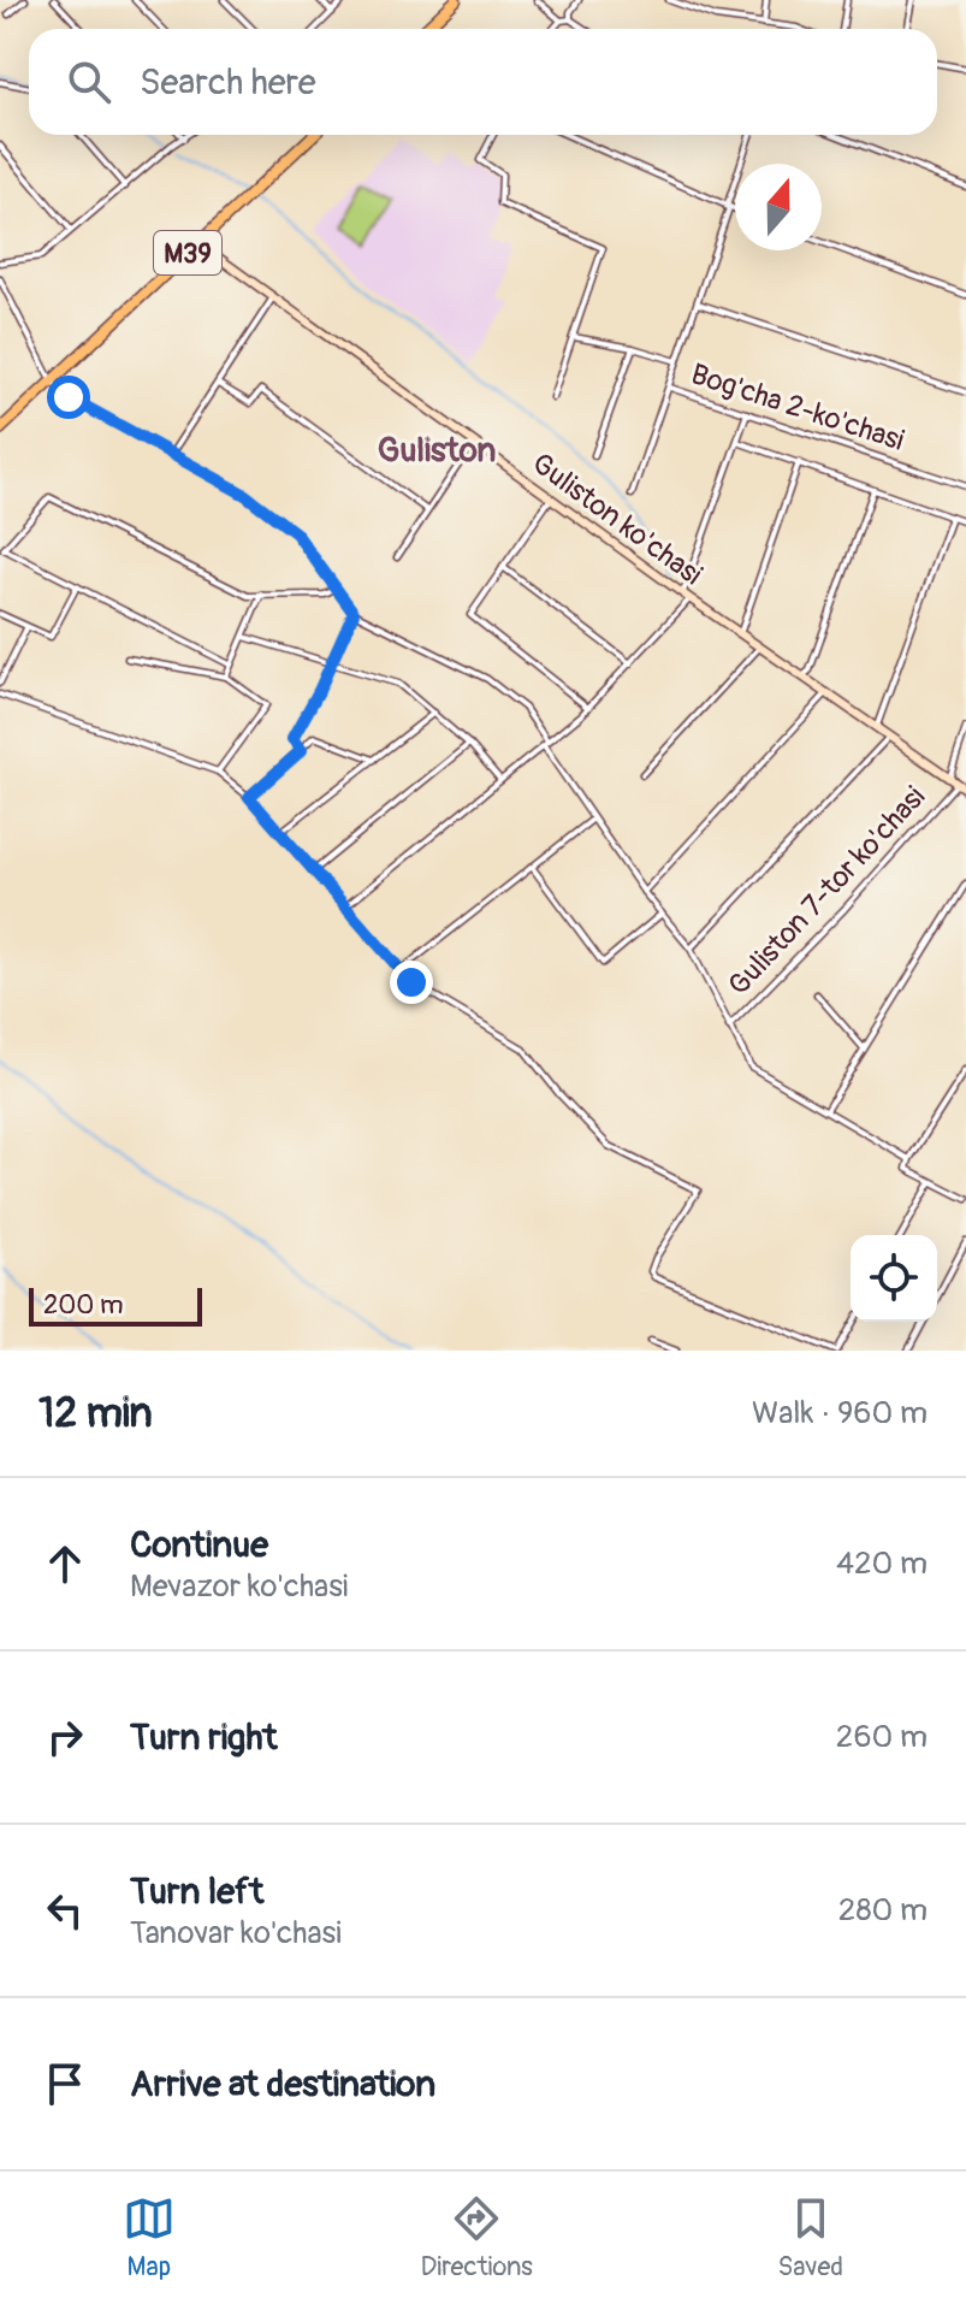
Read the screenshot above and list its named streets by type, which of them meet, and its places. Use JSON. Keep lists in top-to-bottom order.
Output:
{
  "streets": {
    "highway": ["M39"],
    "main road": ["Guliston ko'chasi"],
    "street": ["Bog'cha 2-ko'chasi", "Guliston 7-tor ko'chasi"]
  },
  "crossings": [
    ["M39", "Guliston ko'chasi"],
    ["Guliston ko'chasi", "Guliston 7-tor ko'chasi"]
  ],
  "districts": ["Guliston"],
  "scale_bar": "200 m",
  "north": "top",
  "page": {
    "search": "Search here",
    "scale": "200 m",
    "heading": ["12 min", "Walk · 960 m"],
    "list": [
      ["Continue", "Mevazor ko'chasi", "420 m"],
      ["Turn right", "260 m"],
      ["Turn left", "Tanovar ko'chasi", "280 m"],
      "Arrive at destination"
    ],
    "nav": ["Map", "Directions", "Saved"]
  }
}
